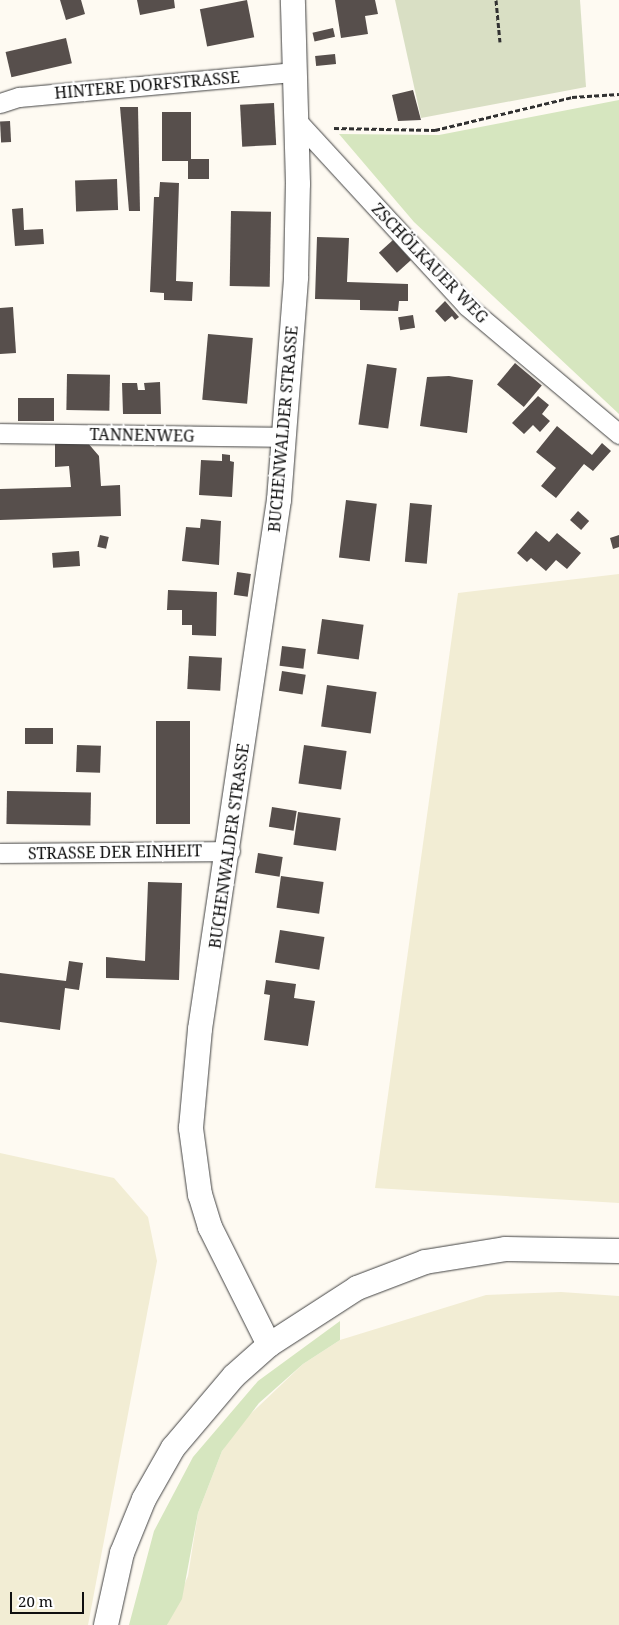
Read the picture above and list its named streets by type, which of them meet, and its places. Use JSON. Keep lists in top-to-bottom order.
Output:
{
  "streets": {
    "street": [
      "HINTERE DORFSTRASSE",
      "ZSCHÖLKAUER WEG",
      "BUCHENWALDER STRASSE",
      "TANNENWEG",
      "STRASSE DER EINHEIT"
    ]
  },
  "crossings": [
    ["HINTERE DORFSTRASSE", "BUCHENWALDER STRASSE"],
    ["ZSCHÖLKAUER WEG", "BUCHENWALDER STRASSE"],
    ["BUCHENWALDER STRASSE", "TANNENWEG"],
    ["BUCHENWALDER STRASSE", "STRASSE DER EINHEIT"]
  ],
  "scale_bar": "20 m"
}
